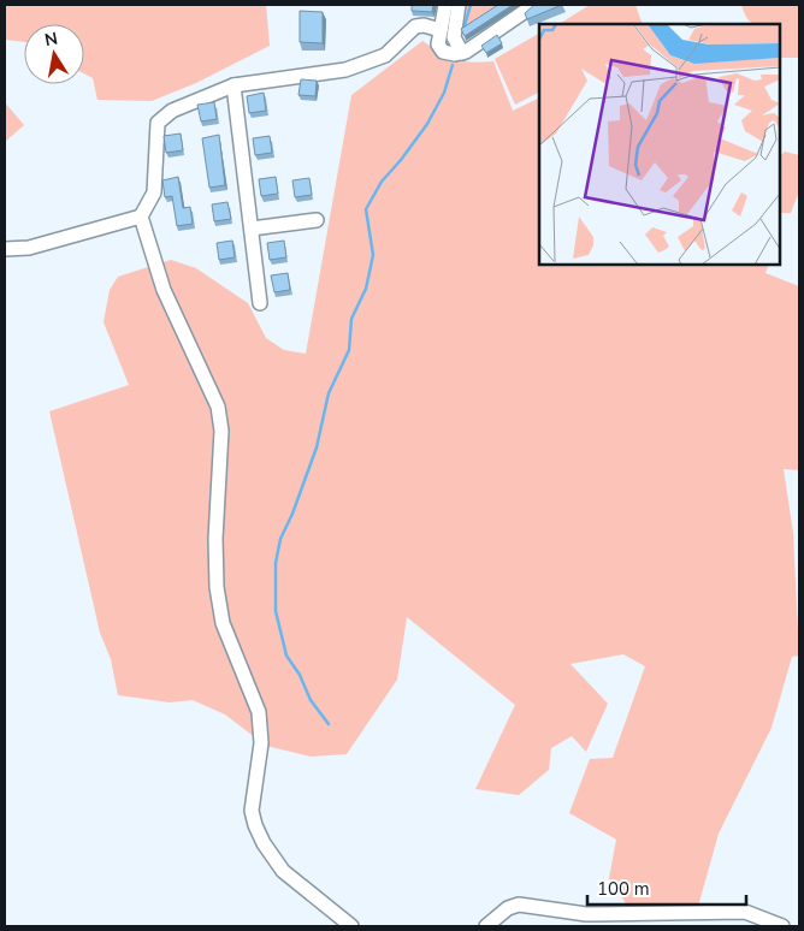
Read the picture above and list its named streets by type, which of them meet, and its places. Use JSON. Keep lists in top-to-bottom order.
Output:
{
  "scale_bar": "100 m",
  "north": "top"
}
